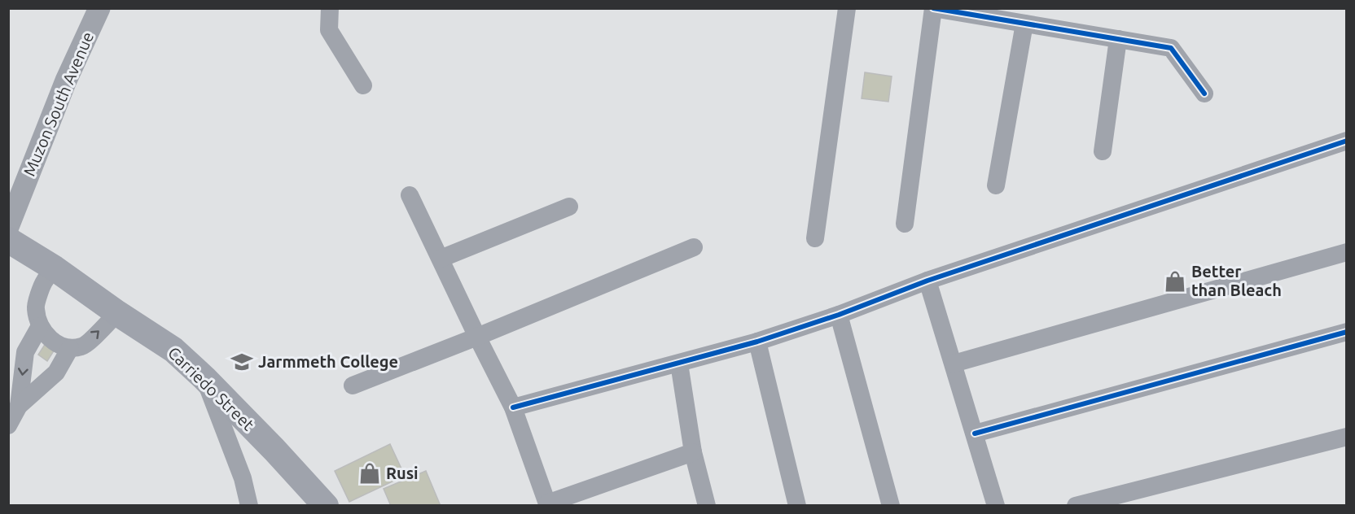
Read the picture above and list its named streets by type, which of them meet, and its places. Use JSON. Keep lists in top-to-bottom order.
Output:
{
  "streets": {
    "main road": ["Carriedo Street"],
    "street": ["Muzon South Avenue"]
  },
  "places": {
    "shop": ["Better than Bleach", "Rusi"],
    "school or university": ["Jarmmeth College"]
  }
}
